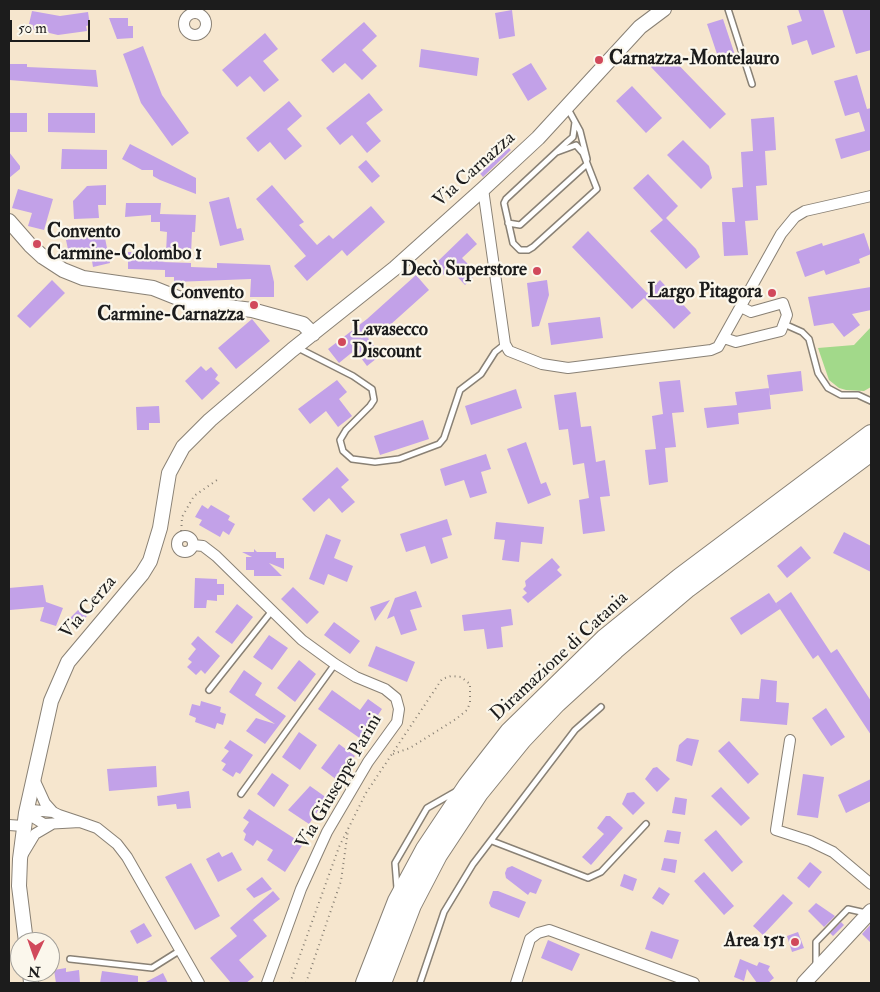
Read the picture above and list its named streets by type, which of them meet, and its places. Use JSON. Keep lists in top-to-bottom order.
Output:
{
  "streets": {
    "highway": ["Diramazione di Catania"],
    "main road": ["Via Carnazza", "Via Cerza"],
    "street": ["Via Giuseppe Parini"]
  },
  "crossings": [
    ["Via Carnazza", "Via Cerza"]
  ],
  "places": [
    "Carnazza-Montelauro",
    "Convento Carmine-Colombo 1",
    "Decò Superstore",
    "Largo Pitagora",
    "Convento Carmine-Carnazza",
    "Lavasecco Discount",
    "Area 151"
  ],
  "scale_bar": "50 m",
  "north": "bottom"
}
